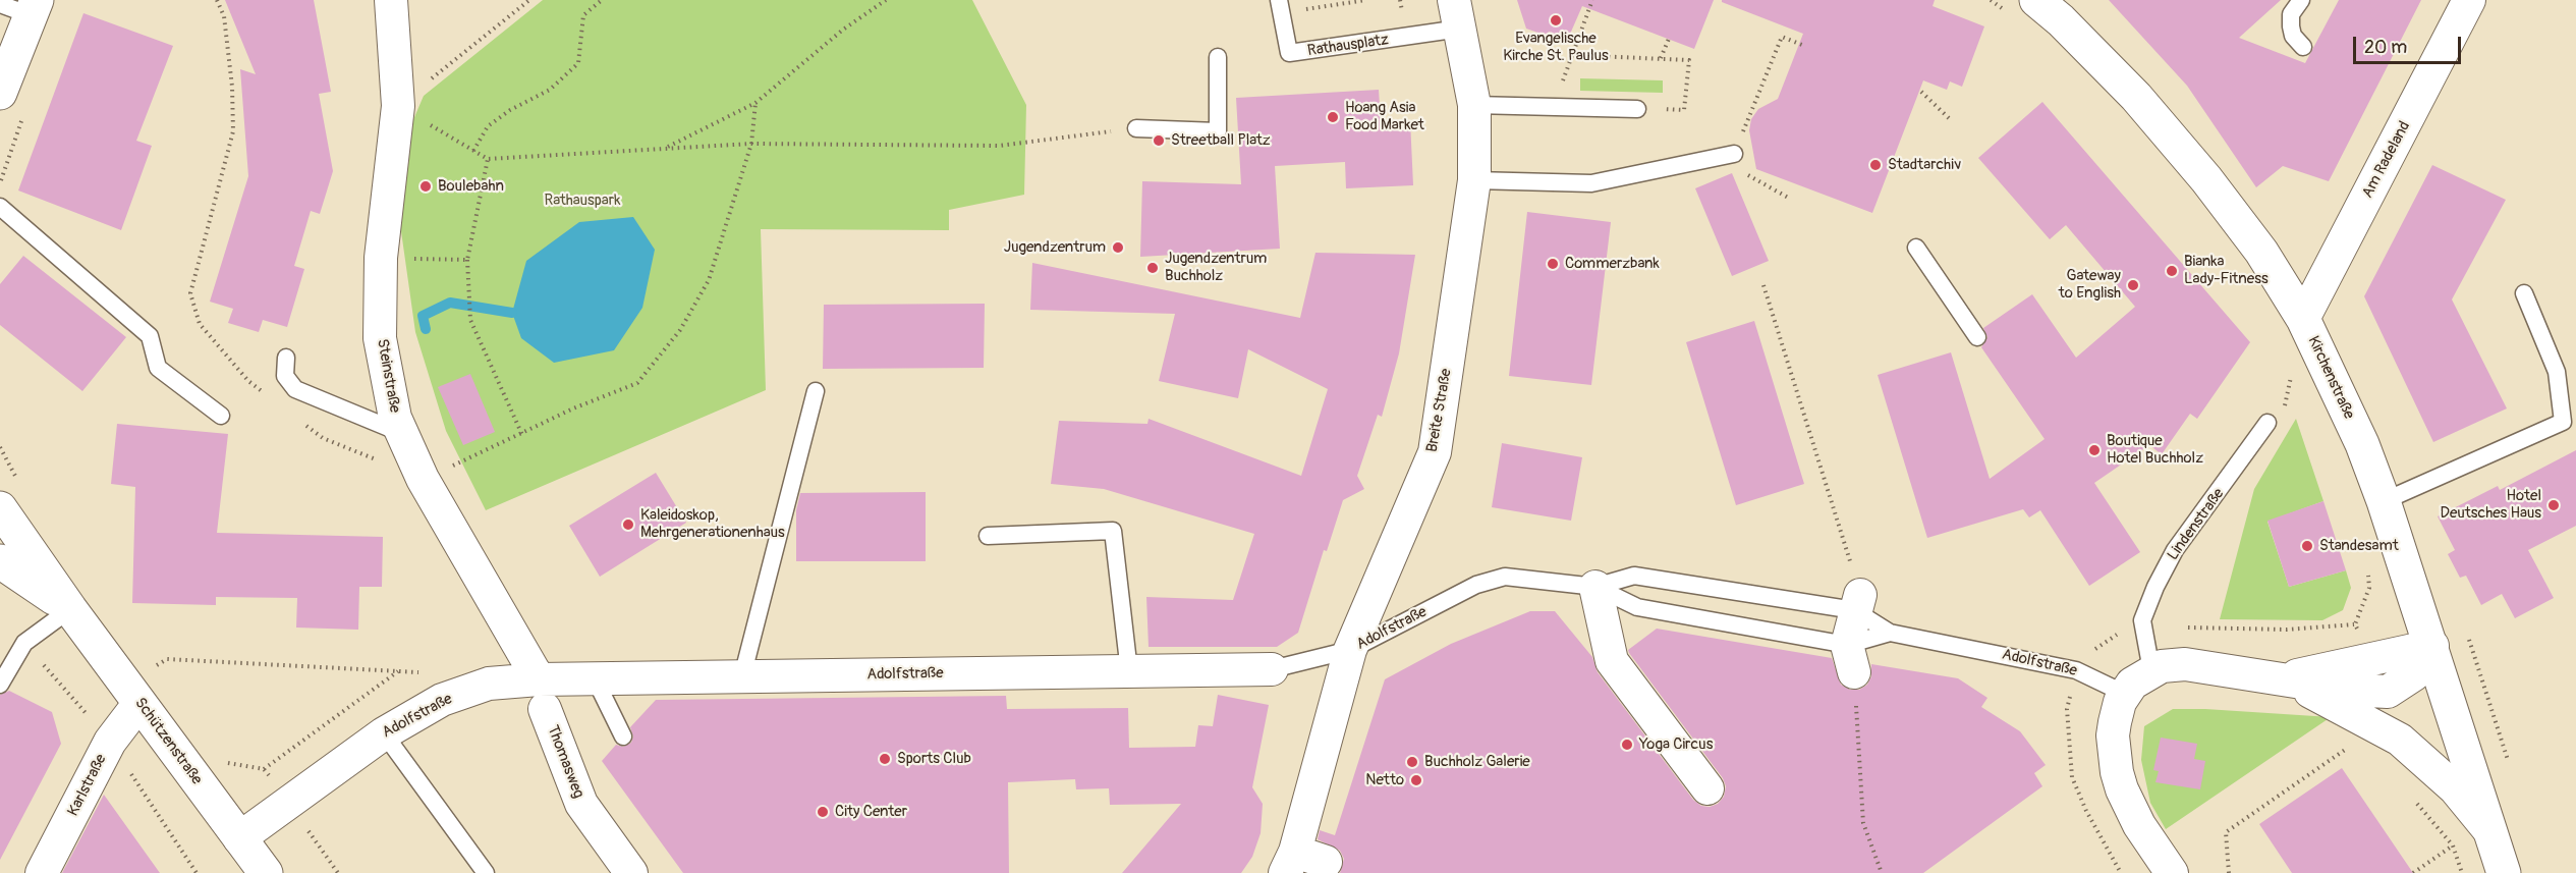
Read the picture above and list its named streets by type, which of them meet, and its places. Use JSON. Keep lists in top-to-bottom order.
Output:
{
  "streets": {
    "main road": ["Kirchenstraße", "Schützenstraße"],
    "street": [
      "Am Radeland",
      "Steinstraße",
      "Breite Straße",
      "Adolfstraße",
      "Thomasweg",
      "Karlstraße"
    ],
    "lane": ["Rathausplatz", "Lindenstraße"]
  },
  "crossings": [
    ["Rathausplatz", "Breite Straße"],
    ["Am Radeland", "Kirchenstraße"],
    ["Steinstraße", "Adolfstraße"],
    ["Steinstraße", "Thomasweg"],
    ["Breite Straße", "Adolfstraße"],
    ["Adolfstraße", "Schützenstraße"],
    ["Adolfstraße", "Thomasweg"],
    ["Schützenstraße", "Karlstraße"]
  ],
  "parks": ["Rathauspark"],
  "places": [
    "Evangelische Kirche St. Paulus",
    "Hoang Asia Food Market",
    "Streetball Platz",
    "Stadtarchiv",
    "Boulebahn",
    "Jugendzentrum",
    "Commerzbank",
    "Jugendzentrum Buchholz",
    "Bianka Lady-Fitness",
    "Gateway to English",
    "Boutique Hotel Buchholz",
    "Hotel Deutsches Haus",
    "Kaleidoskop, Mehrgenerationenhaus",
    "Standesamt",
    "Yoga Circus",
    "Sports Club",
    "Buchholz Galerie",
    "Netto",
    "City Center"
  ],
  "scale_bar": "20 m"
}
